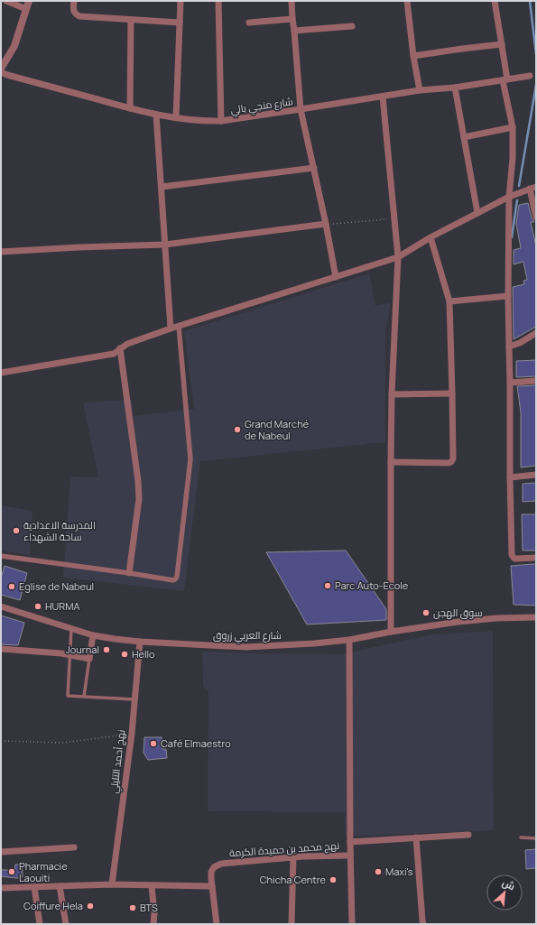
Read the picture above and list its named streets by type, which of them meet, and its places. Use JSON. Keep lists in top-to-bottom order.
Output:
{
  "streets": {
    "street": [
      "شارع منجي بالي",
      "شارع العربي زروق",
      "نهج أحمد التليلي",
      "نهج محمد بن حميدة الكرمة"
    ]
  },
  "crossings": [
    ["شارع العربي زروق", "نهج أحمد التليلي"]
  ],
  "places": [
    "Grand Marché de Nabeul",
    "المدرسة الاعدادية ساحة الشهداء",
    "Parc Auto-Ecole",
    "Eglise de Nabeul",
    "HURMA",
    "سوق الهجن",
    "Journal",
    "Hello",
    "Café Elmaestro",
    "Pharmacie Laouiti",
    "Maxi's",
    "Chicha Centre",
    "Coiffure Hela",
    "BTS"
  ],
  "north": "top right"
}
